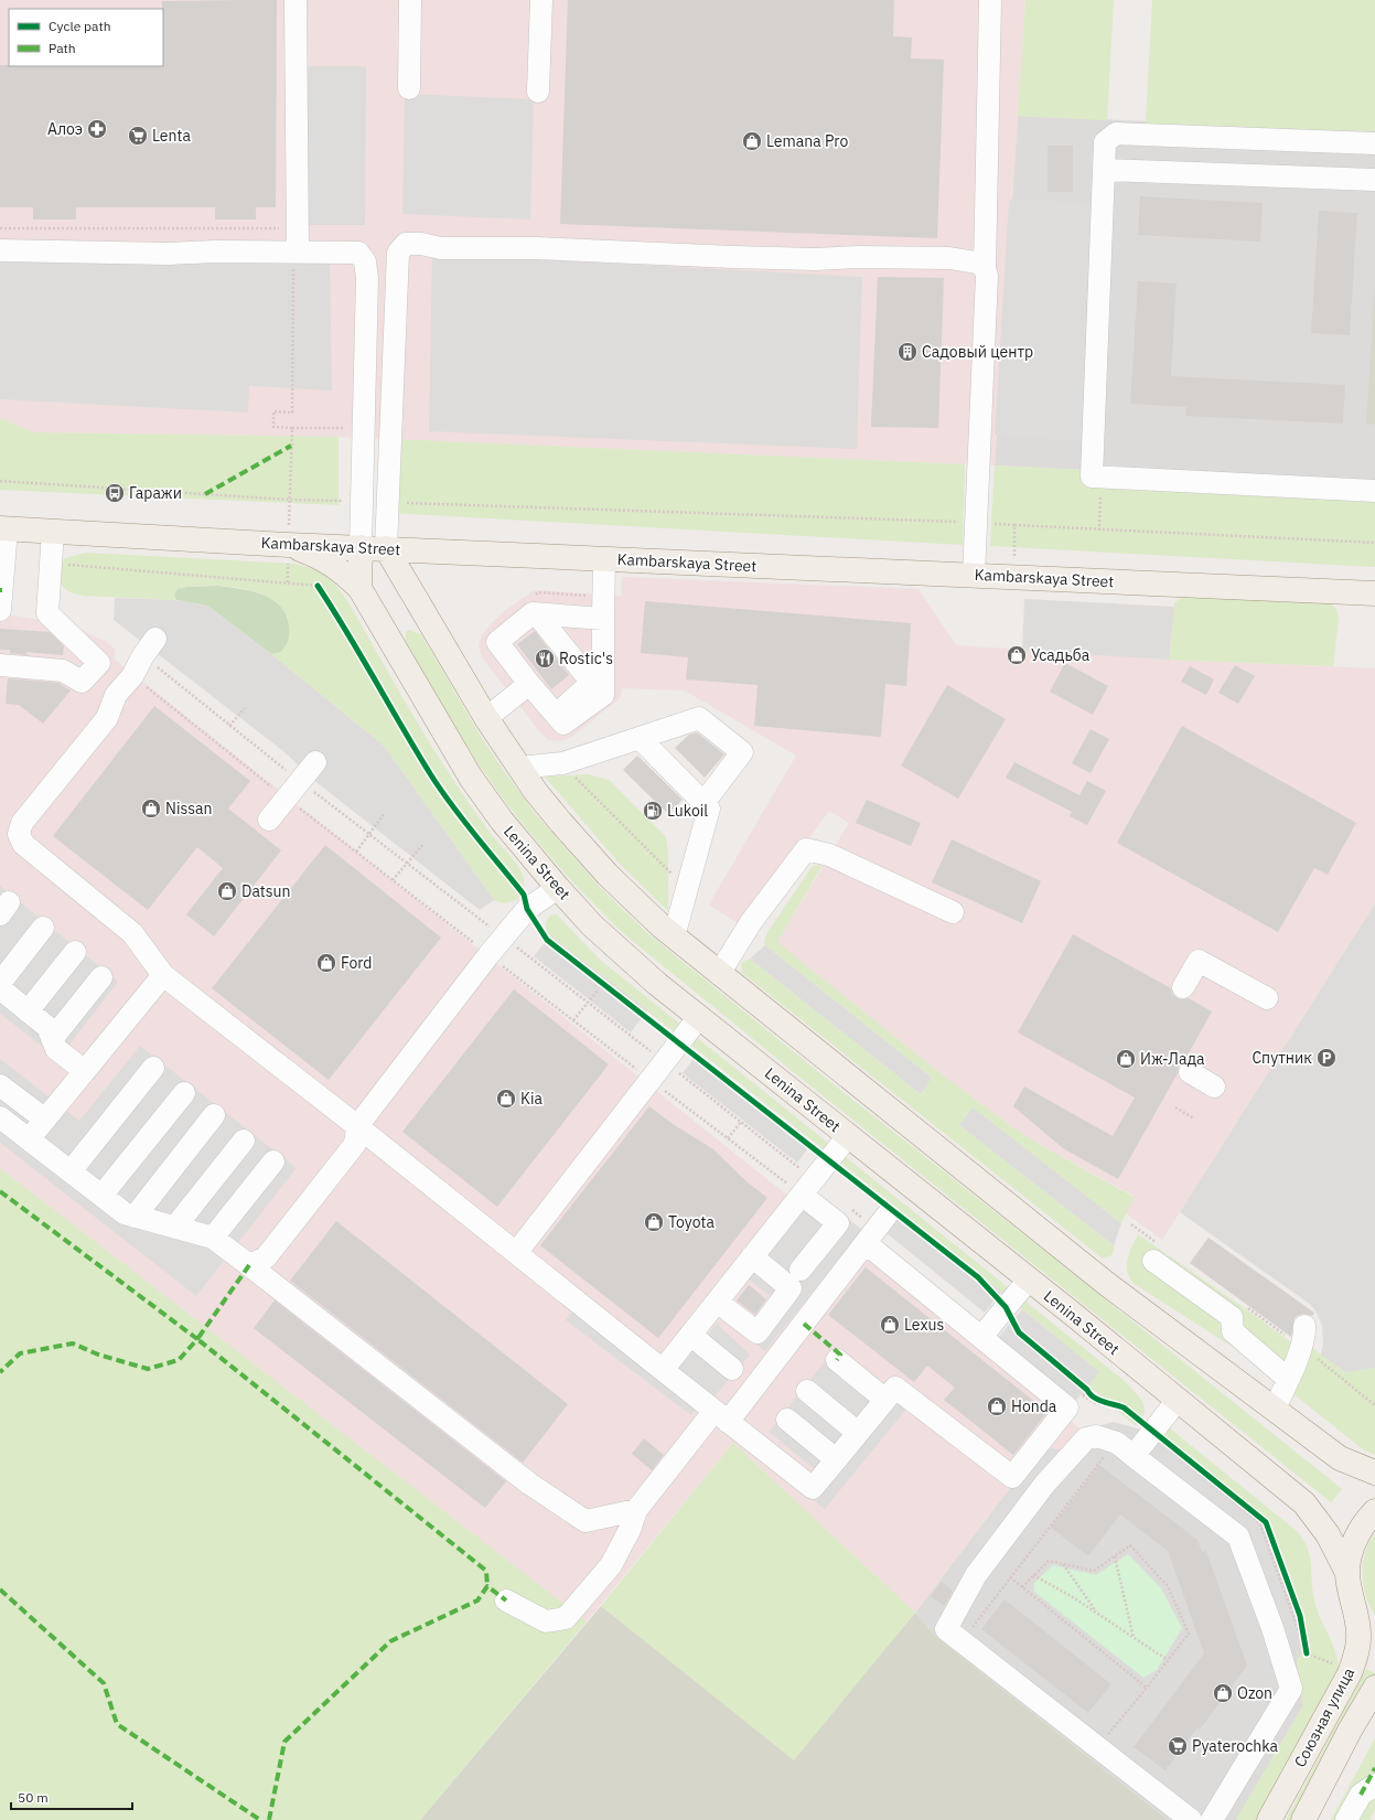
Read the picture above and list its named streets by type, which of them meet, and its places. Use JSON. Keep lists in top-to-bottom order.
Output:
{
  "streets": {
    "main road": ["Kambarskaya Street", "Lenina Street", "Союзная улица"]
  },
  "crossings": [
    ["Kambarskaya Street", "Lenina Street"],
    ["Lenina Street", "Союзная улица"]
  ],
  "places": {
    "pharmacy": ["Алоэ"],
    "supermarket": ["Lenta", "Pyaterochka"],
    "shop": [
      "Lemana Pro",
      "Усадьба",
      "Nissan",
      "Datsun",
      "Ford",
      "Иж-Лада",
      "Kia",
      "Toyota",
      "Lexus",
      "Honda",
      "Ozon"
    ],
    "building": ["Садовый центр"],
    "bus stop": ["Гаражи"],
    "restaurant": ["Rostic's"],
    "fuel station": ["Lukoil"],
    "parking": ["Спутник"]
  },
  "legend": ["Cycle path", "Path"],
  "scale_bar": "50 m"
}
